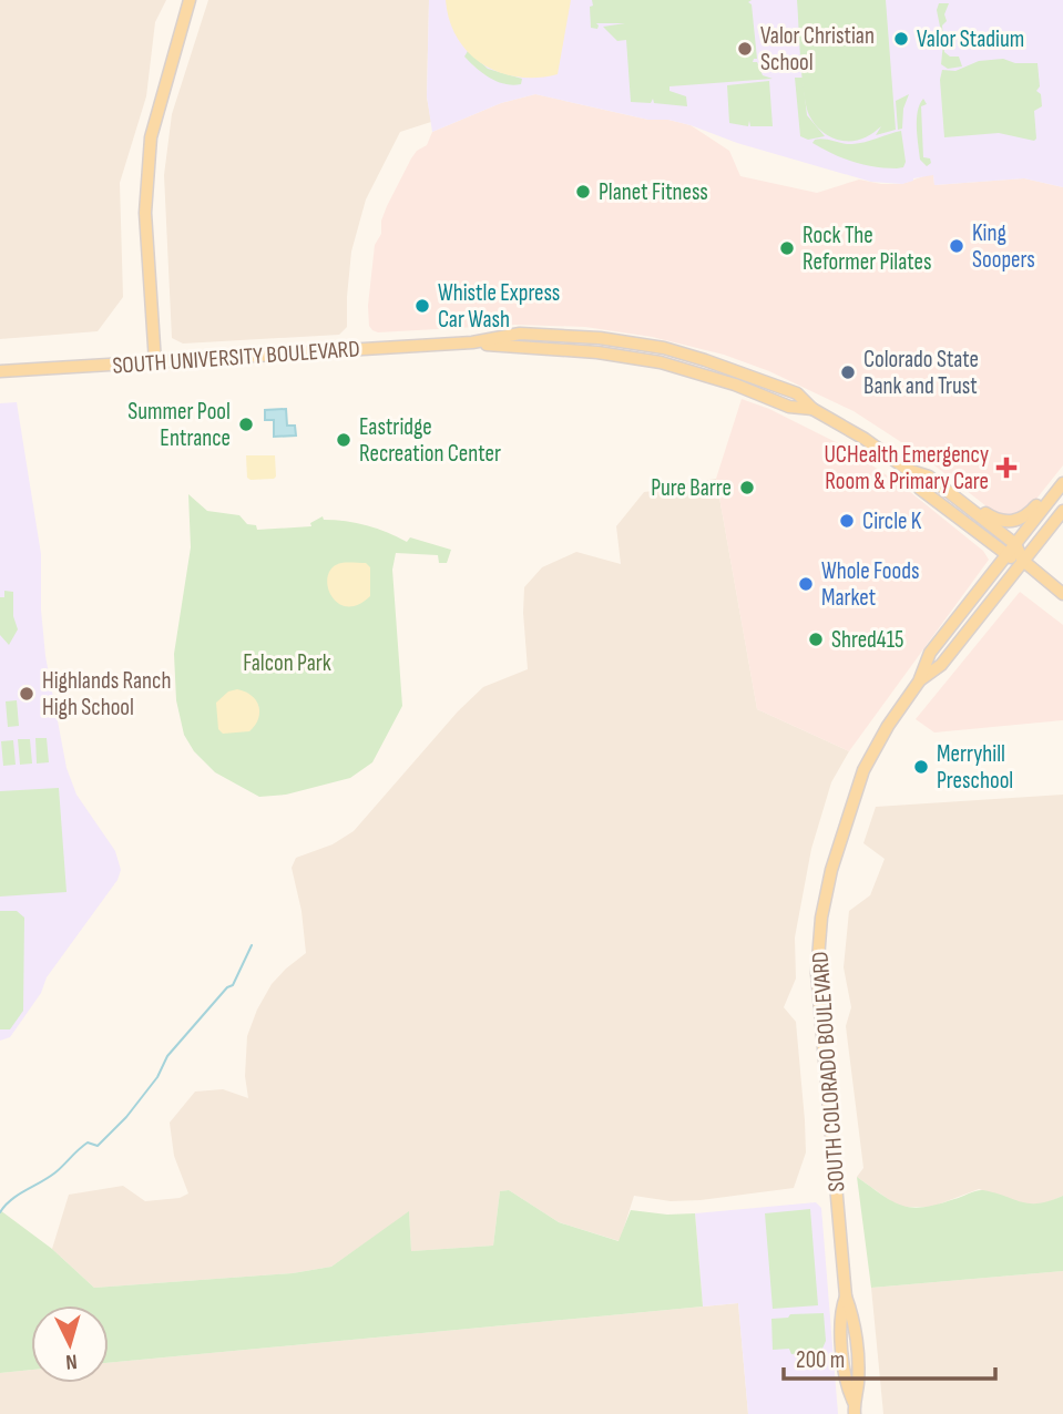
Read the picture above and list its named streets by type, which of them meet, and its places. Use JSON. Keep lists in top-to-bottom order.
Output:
{
  "streets": {
    "main road": ["SOUTH UNIVERSITY BOULEVARD", "SOUTH COLORADO BOULEVARD"]
  },
  "crossings": [
    ["SOUTH UNIVERSITY BOULEVARD", "SOUTH COLORADO BOULEVARD"]
  ],
  "parks": ["Falcon Park"],
  "places": {
    "other": [
      "Valor Stadium",
      "Valor Christian School",
      "Planet Fitness",
      "King Soopers",
      "Rock The Reformer Pilates",
      "Whistle Express Car Wash",
      "Colorado State Bank and Trust",
      "Summer Pool Entrance",
      "Eastridge Recreation Center",
      "Pure Barre",
      "Circle K",
      "Whole Foods Market",
      "Shred415",
      "Highlands Ranch High School",
      "Merryhill Preschool"
    ],
    "health": ["UCHealth Emergency Room & Primary Care"]
  },
  "scale_bar": "200 m",
  "north": "bottom"
}
